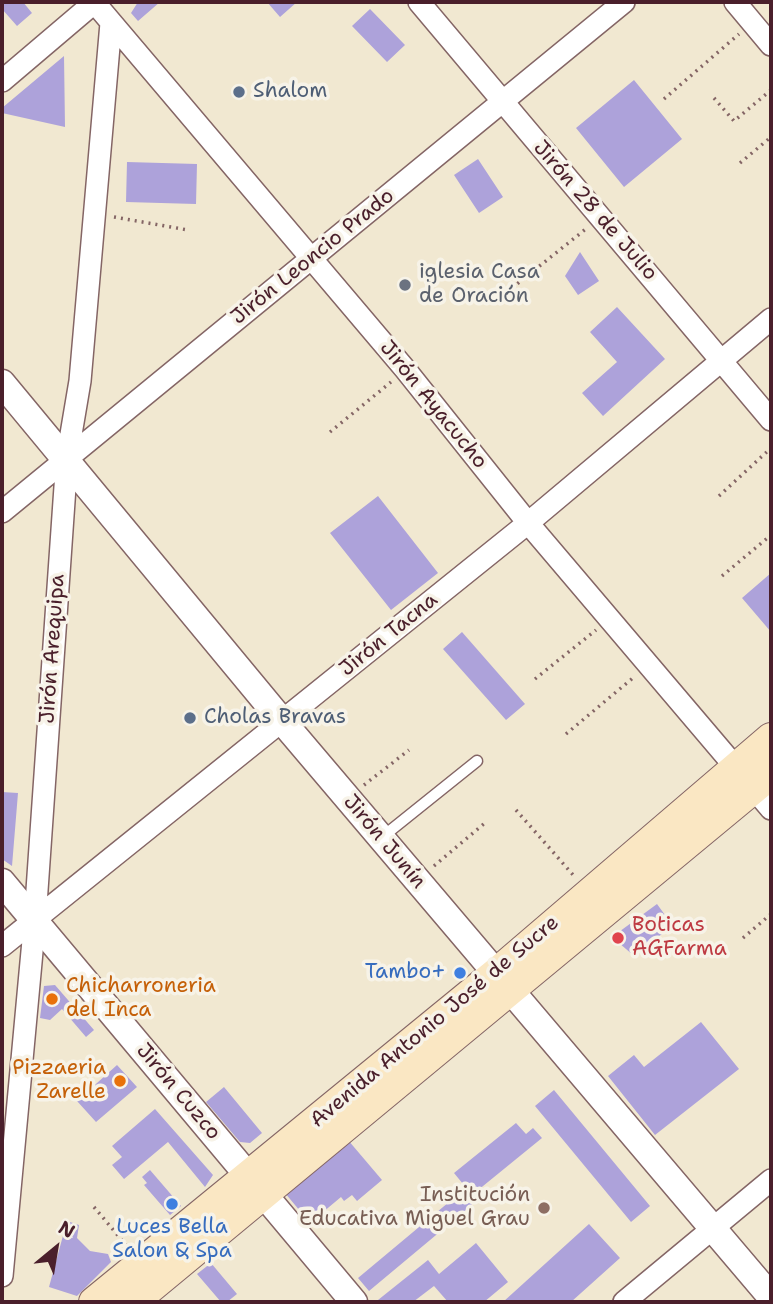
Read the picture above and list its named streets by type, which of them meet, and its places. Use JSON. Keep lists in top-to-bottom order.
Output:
{
  "streets": {
    "main road": ["Avenida Antonio José de Sucre"],
    "street": [
      "Jirón 28 de Julio",
      "Jirón Leoncio Prado",
      "Jirón Ayacucho",
      "Jirón Tacna",
      "Jirón Arequipa",
      "Jirón Junín",
      "Jirón Cuzco"
    ]
  },
  "crossings": [
    ["Jirón 28 de Julio", "Jirón Leoncio Prado"],
    ["Jirón 28 de Julio", "Jirón Tacna"],
    ["Jirón Leoncio Prado", "Jirón Ayacucho"],
    ["Jirón Leoncio Prado", "Jirón Arequipa"],
    ["Jirón Leoncio Prado", "Jirón Junín"],
    ["Jirón Ayacucho", "Jirón Tacna"],
    ["Jirón Ayacucho", "Jirón Arequipa"],
    ["Jirón Ayacucho", "Avenida Antonio José de Sucre"],
    ["Jirón Tacna", "Jirón Arequipa"],
    ["Jirón Tacna", "Jirón Junín"],
    ["Jirón Tacna", "Jirón Cuzco"],
    ["Jirón Arequipa", "Jirón Junín"],
    ["Jirón Arequipa", "Jirón Cuzco"],
    ["Jirón Junín", "Avenida Antonio José de Sucre"],
    ["Avenida Antonio José de Sucre", "Jirón Cuzco"]
  ],
  "places": [
    "Shalom",
    "iglesia Casa de Oración",
    "Cholas Bravas",
    "Boticas AGFarma",
    "Tambo+",
    "Chicharroneria del Inca",
    "Pizzaeria Zarelle",
    "Luces Bella Salon & Spa",
    "Institución Educativa Miguel Grau"
  ],
  "north": "top right"
}
